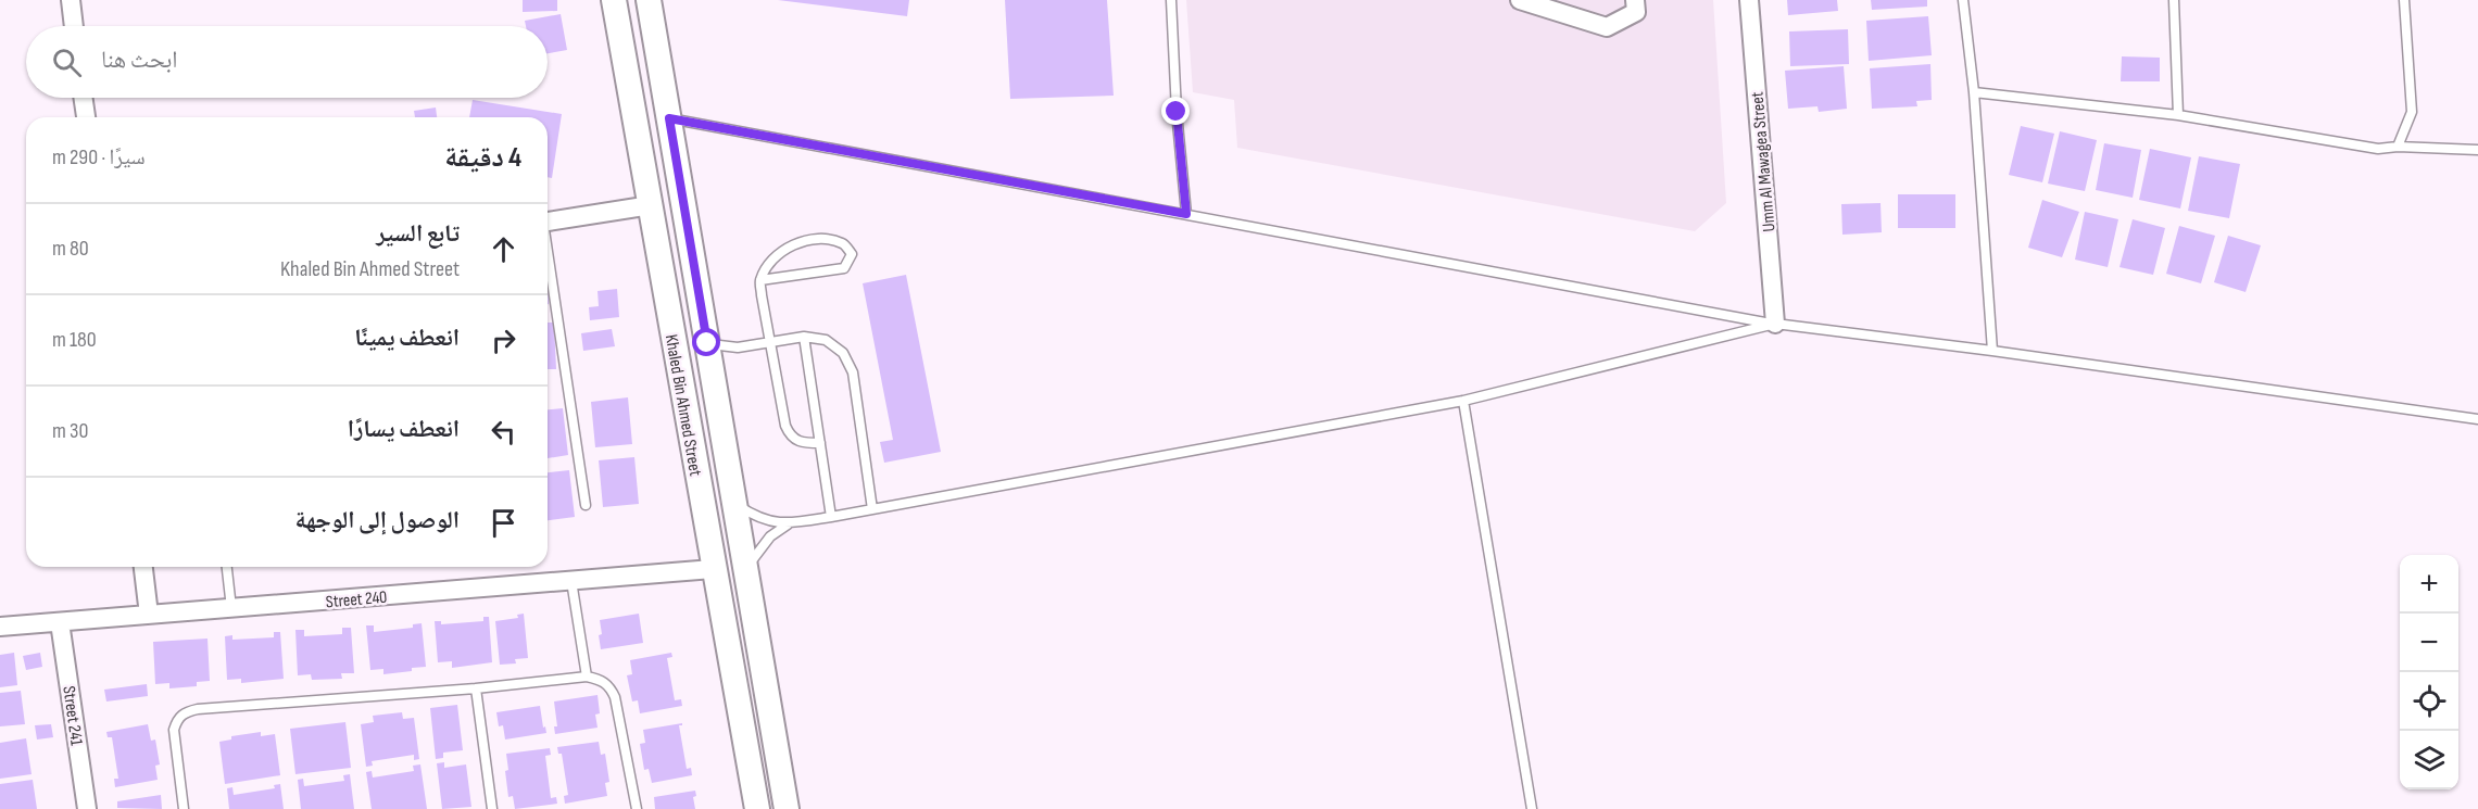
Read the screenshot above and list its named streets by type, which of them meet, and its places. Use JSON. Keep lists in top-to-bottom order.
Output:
{
  "streets": {
    "main road": ["Khaled Bin Ahmed Street"],
    "street": ["Umm Al Mawagea Street", "Street 240", "Street 241"]
  },
  "crossings": [
    ["Khaled Bin Ahmed Street", "Street 240"],
    ["Street 240", "Street 241"]
  ],
  "page": {
    "search": "ابحث هنا",
    "heading": ["4 دقيقة", "سيرًا · 290 m"],
    "list": [
      ["تابع السير", "Khaled Bin Ahmed Street", "80 m"],
      ["انعطف يمينًا", "180 m"],
      ["انعطف يسارًا", "30 m"],
      "الوصول إلى الوجهة"
    ],
    "map_buttons": ["+", "−"]
  }
}
